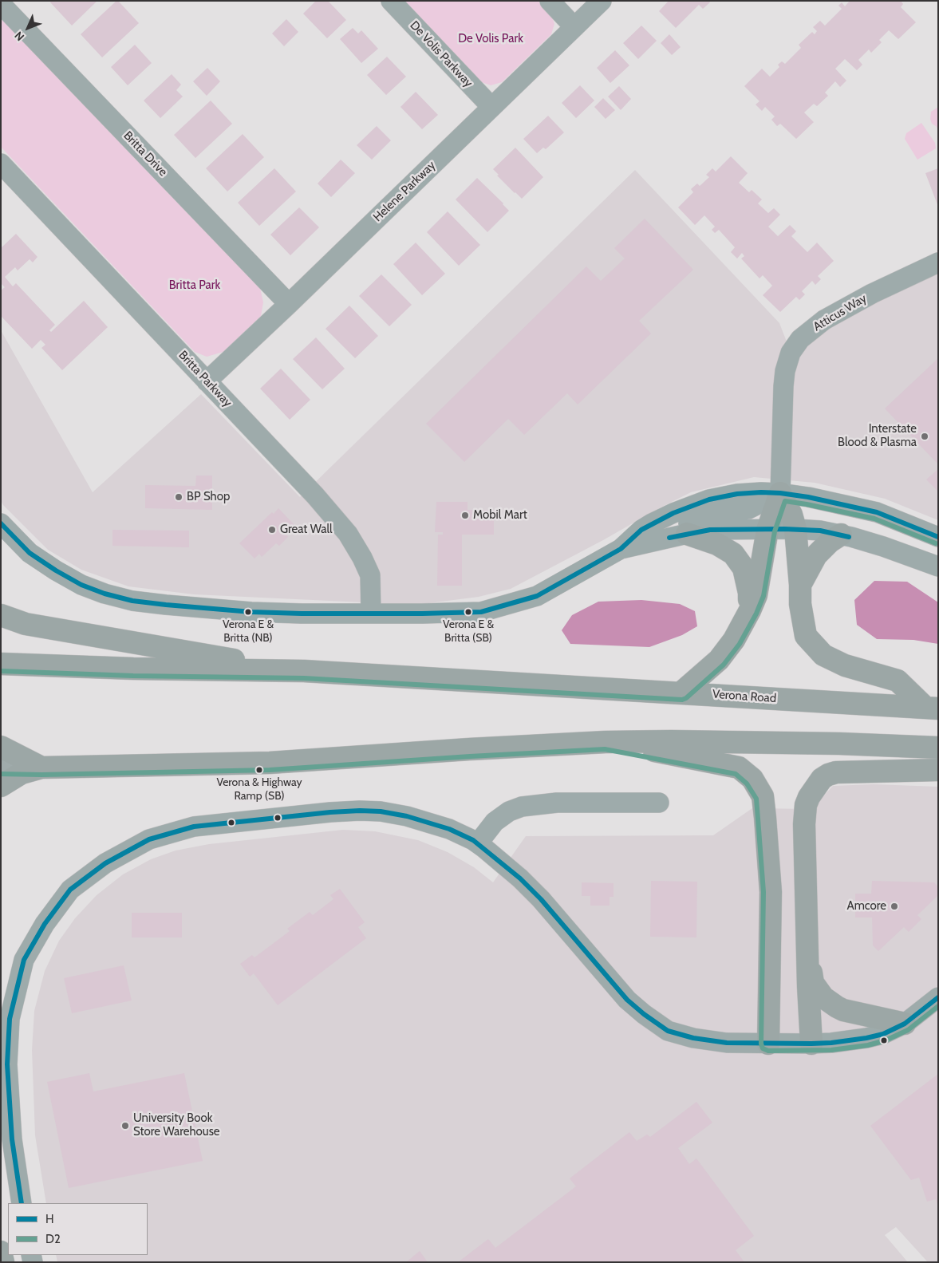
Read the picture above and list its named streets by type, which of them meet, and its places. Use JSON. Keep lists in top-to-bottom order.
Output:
{
  "streets": {
    "highway": ["Verona Road"],
    "street": [
      "De Volis Parkway",
      "Britta Drive",
      "Helene Parkway",
      "Atticus Way",
      "Britta Parkway"
    ]
  },
  "crossings": [
    ["De Volis Parkway", "Helene Parkway"],
    ["Britta Drive", "Helene Parkway"],
    ["Helene Parkway", "Britta Parkway"]
  ],
  "parks": ["De Volis Park", "Britta Park"],
  "places": [
    "Interstate Blood & Plasma",
    "BP Shop",
    "Mobil Mart",
    "Great Wall",
    "Verona E & Britta (NB)",
    "Verona E & Britta (SB)",
    "Verona & Highway Ramp (SB)",
    "Amcore",
    "University Book Store Warehouse"
  ],
  "lines": ["transit line H", "transit line D2"],
  "legend": ["H", "D2"],
  "north": "bottom left"
}
